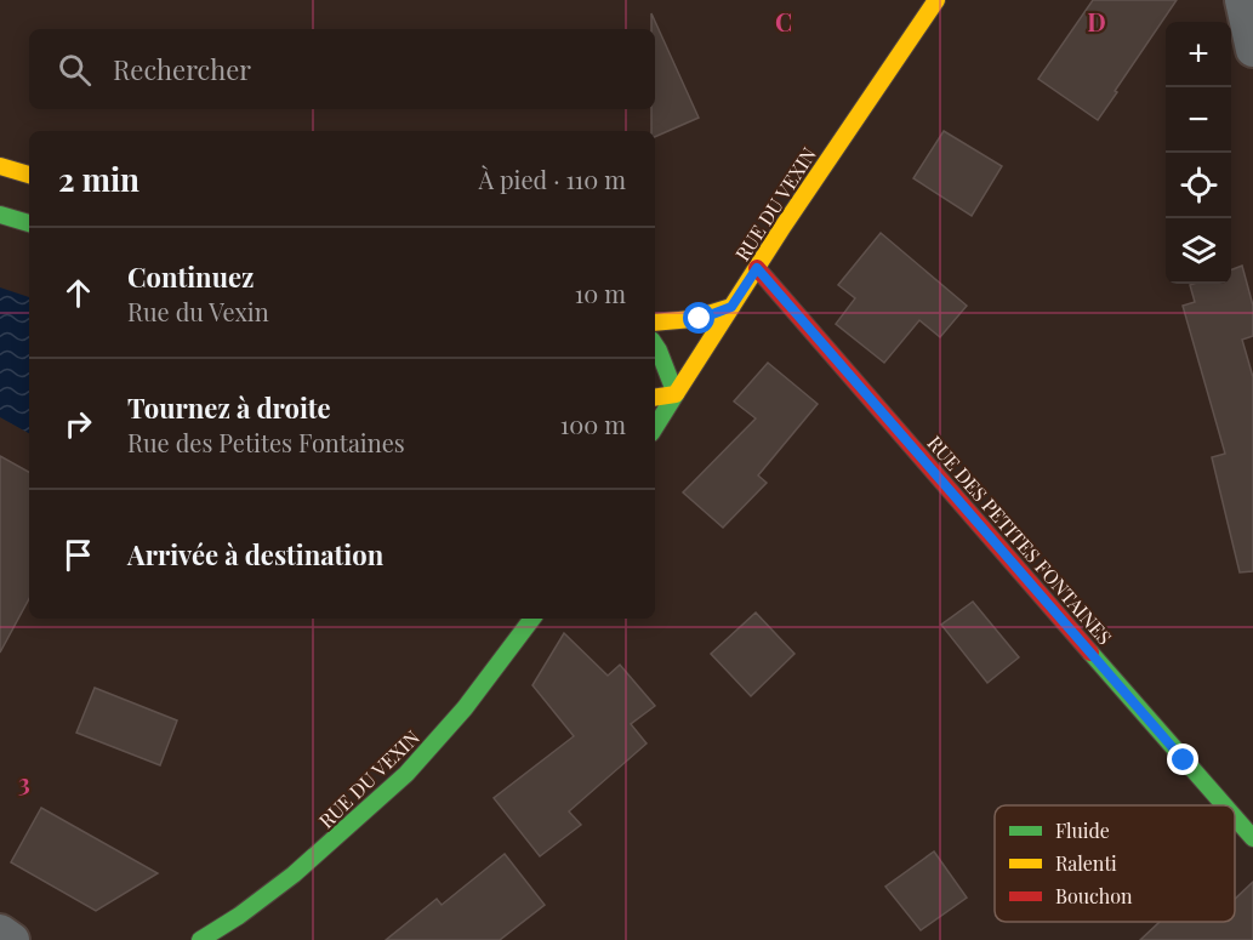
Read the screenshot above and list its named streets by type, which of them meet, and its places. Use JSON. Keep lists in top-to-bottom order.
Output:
{
  "streets": {
    "main road": ["RUE DU VEXIN", "RUE DES PETITES FONTAINES"]
  },
  "crossings": [
    ["RUE DU VEXIN", "RUE DES PETITES FONTAINES"]
  ],
  "legend": ["Fluide", "Ralenti", "Bouchon"],
  "page": {
    "map_buttons": ["+", "−"],
    "search": "Rechercher",
    "heading": ["2 min", "À pied · 110 m"],
    "list": [
      ["Continuez", "Rue du Vexin", "10 m"],
      ["Tournez à droite", "Rue des Petites Fontaines", "100 m"],
      "Arrivée à destination"
    ]
  },
  "grid": {
    "columns": ["C", "D"],
    "rows": ["3"]
  }
}
